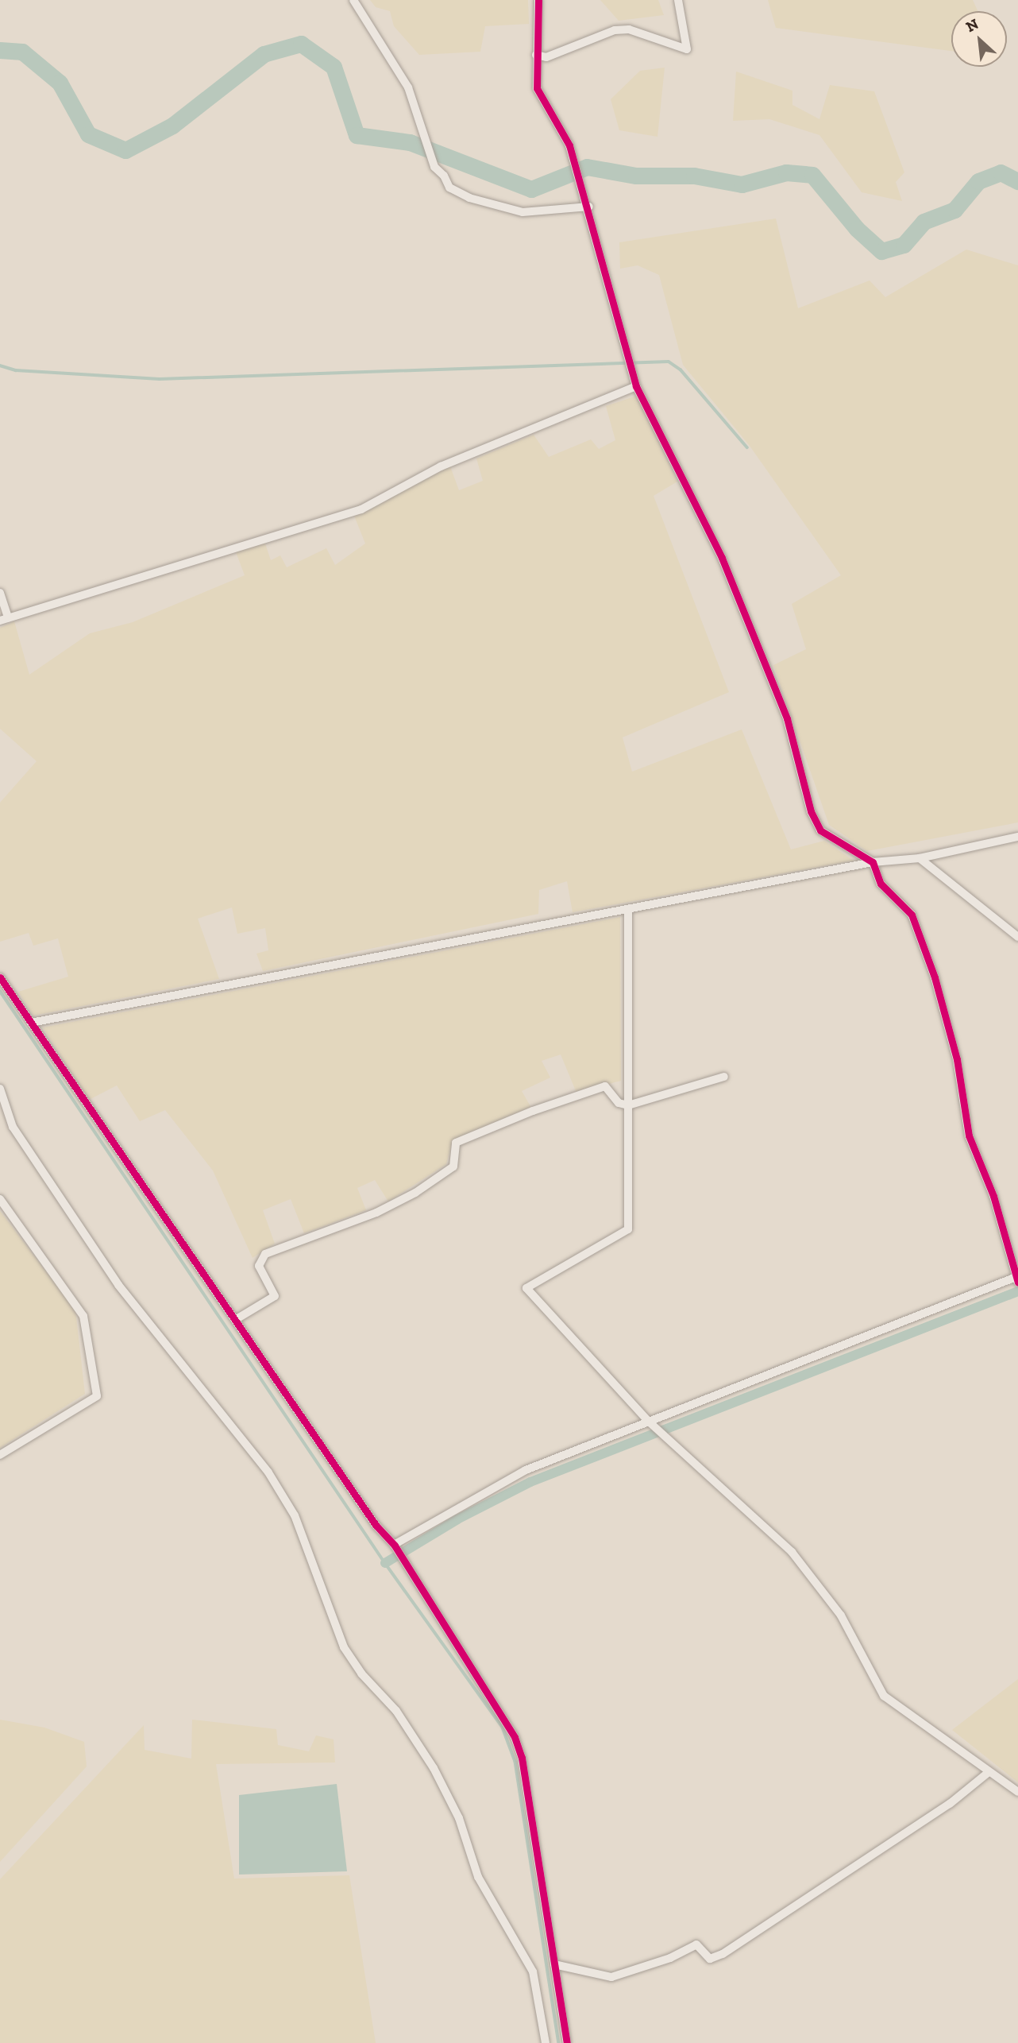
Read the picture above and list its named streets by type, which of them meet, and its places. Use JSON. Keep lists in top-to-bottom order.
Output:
{
  "north": "top left"
}
